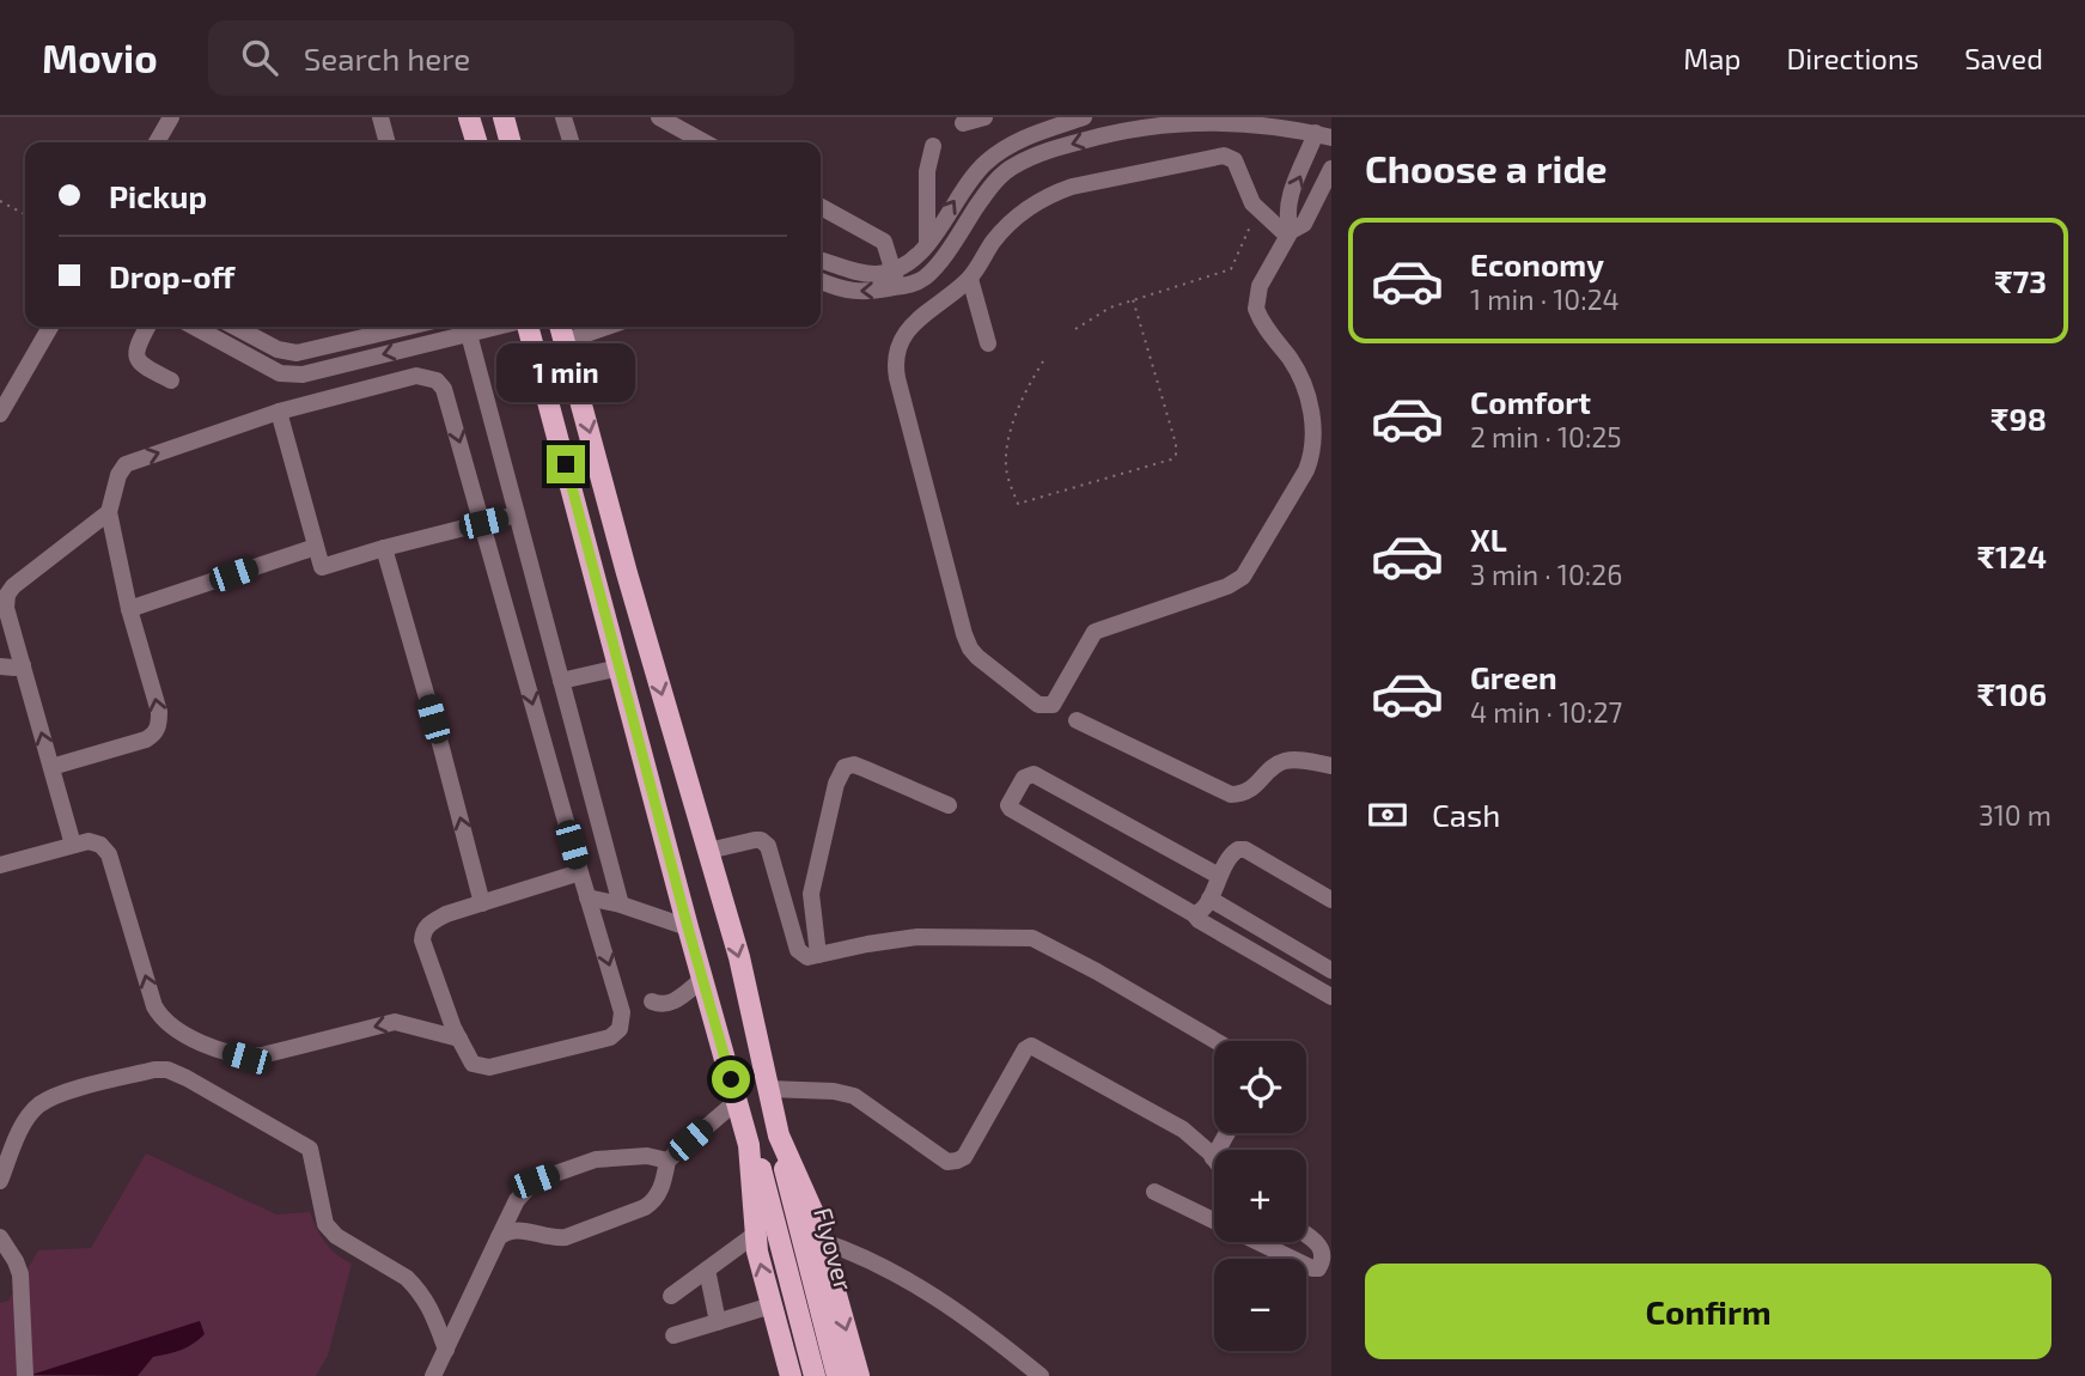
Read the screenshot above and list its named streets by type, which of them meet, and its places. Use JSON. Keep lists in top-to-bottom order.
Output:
{
  "streets": {
    "main road": ["Flyover"]
  },
  "page": {
    "header": "Movio",
    "search": "Search here",
    "nav": ["Map", "Directions", "Saved"],
    "heading": "Choose a ride",
    "banner": ["Pickup", "Drop-off"],
    "list": [
      {
        "name": "Economy",
        "note": "1 min · 10:24",
        "value": "₹73"
      },
      {
        "name": "Comfort",
        "note": "2 min · 10:25",
        "value": "₹98"
      },
      {
        "name": "XL",
        "note": "3 min · 10:26",
        "value": "₹124"
      },
      {
        "name": "Green",
        "note": "4 min · 10:27",
        "value": "₹106"
      }
    ],
    "bubble": "1 min",
    "pay": ["Cash", "310 m"],
    "map_buttons": ["+", "−"],
    "buttons": "Confirm"
  }
}
